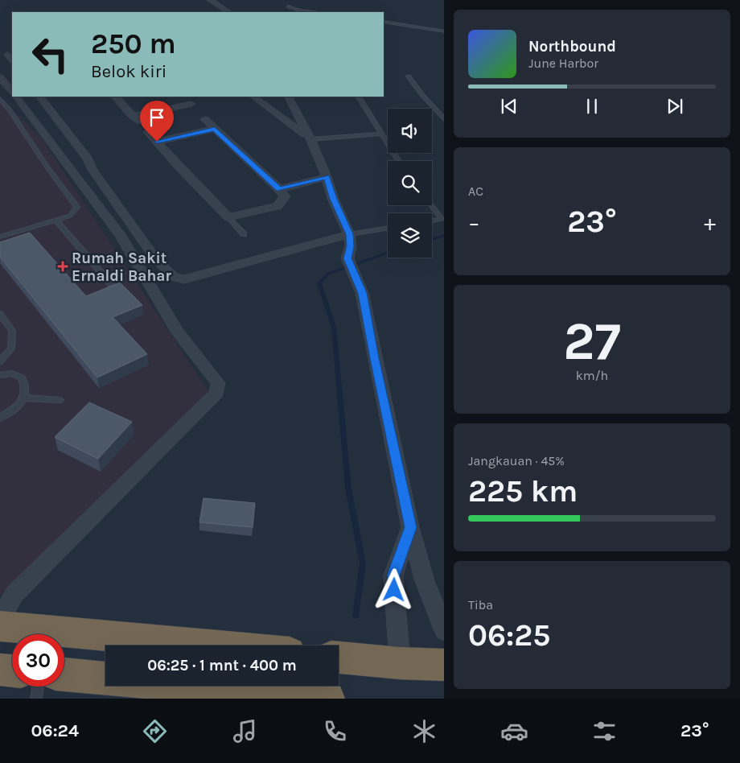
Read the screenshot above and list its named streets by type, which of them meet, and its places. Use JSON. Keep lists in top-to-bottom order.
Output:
{
  "places": {
    "health": ["Rumah Sakit Ernaldi Bahar"]
  },
  "page": {
    "turn": ["250 m", "Belok kiri"],
    "song": ["Northbound", "June Harbor"],
    "tile": [
      "AC",
      ["27", "km/h"],
      ["Jangkauan · 45%", "225 km"],
      ["Tiba", "06:25"]
    ],
    "heat": ["−", "23°", "+"],
    "limit": "30",
    "trip": "06:25 · 1 mnt · 400 m",
    "tabs": ["06:24", "23°"]
  }
}
